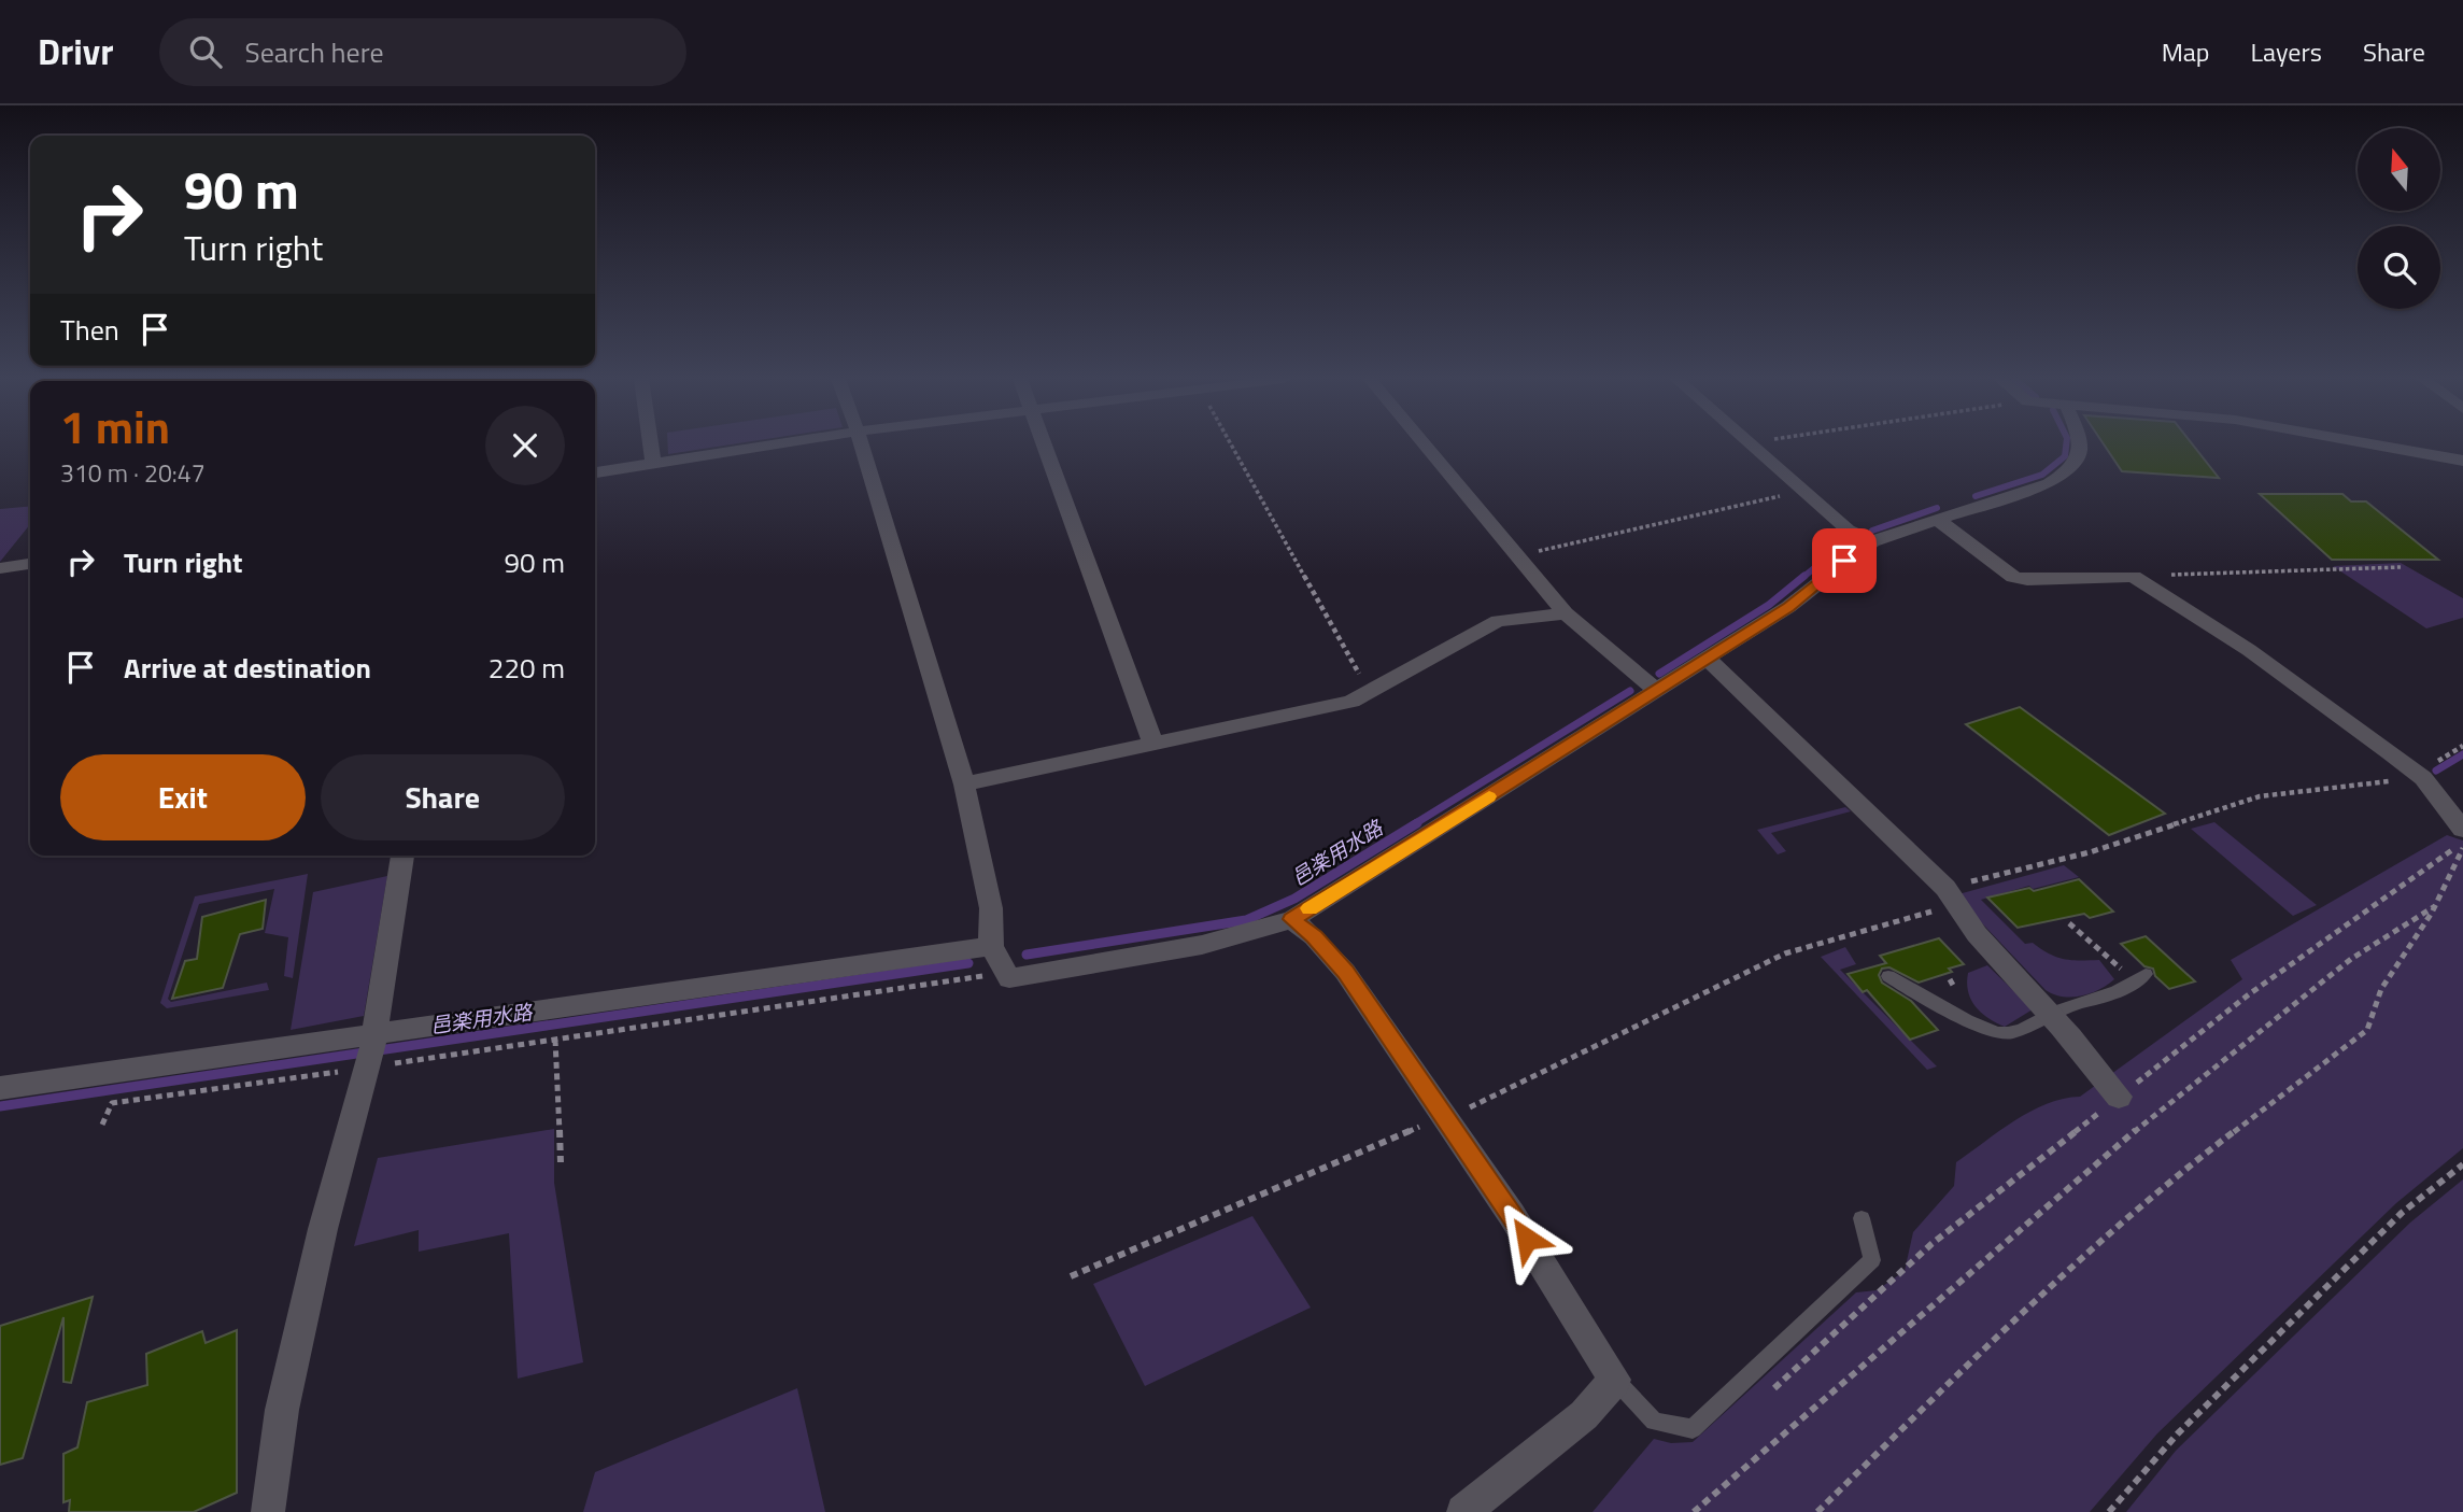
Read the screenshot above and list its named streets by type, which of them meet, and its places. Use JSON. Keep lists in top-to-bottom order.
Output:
{
  "water": ["邑楽用水路"],
  "north": "top",
  "page": {
    "header": "Drivr",
    "search": "Search here",
    "nav": ["Map", "Layers", "Share"],
    "turn": ["90 m", "Turn right"],
    "then": "Then",
    "heading": ["1 min", "310 m · 20:47"],
    "list": [
      {
        "name": "Turn right",
        "value": "90 m"
      },
      {
        "name": "Arrive at destination",
        "value": "220 m"
      }
    ],
    "buttons": ["Exit", "Share"]
  }
}
